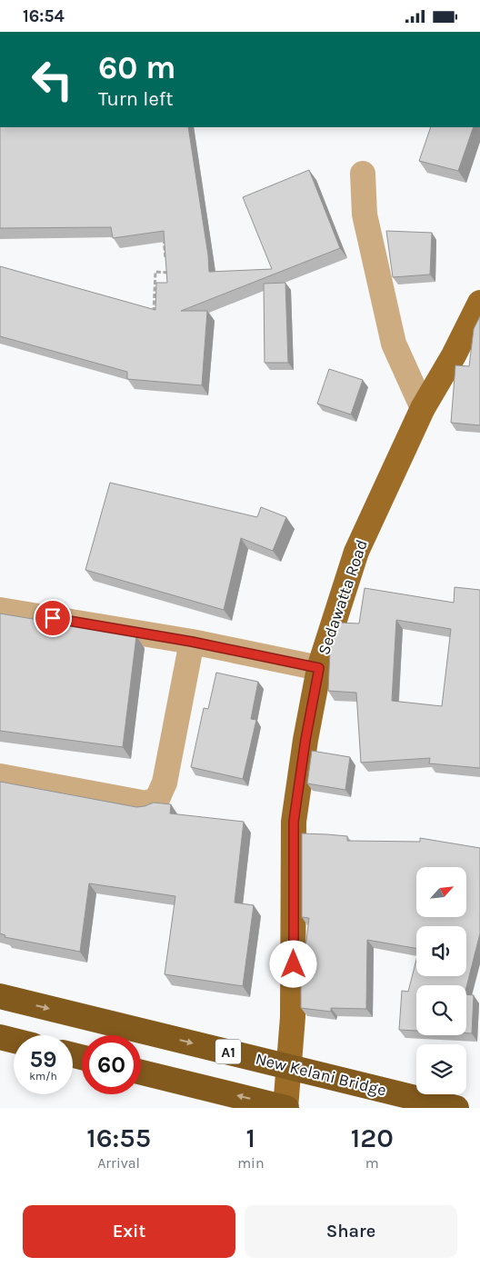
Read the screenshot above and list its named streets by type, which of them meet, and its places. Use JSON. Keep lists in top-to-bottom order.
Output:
{
  "streets": {
    "highway": ["A1", "New Kelani Bridge"],
    "main road": ["Sedawatta Road"]
  },
  "north": "top right",
  "page": {
    "status": "16:54",
    "turn": ["60 m", "Turn left"],
    "speed": "59 km/h",
    "limit": "60",
    "eta": [
      "16:55",
      "Arrival",
      "1",
      "min",
      "120",
      "m"
    ],
    "buttons": ["Exit", "Share"]
  }
}
